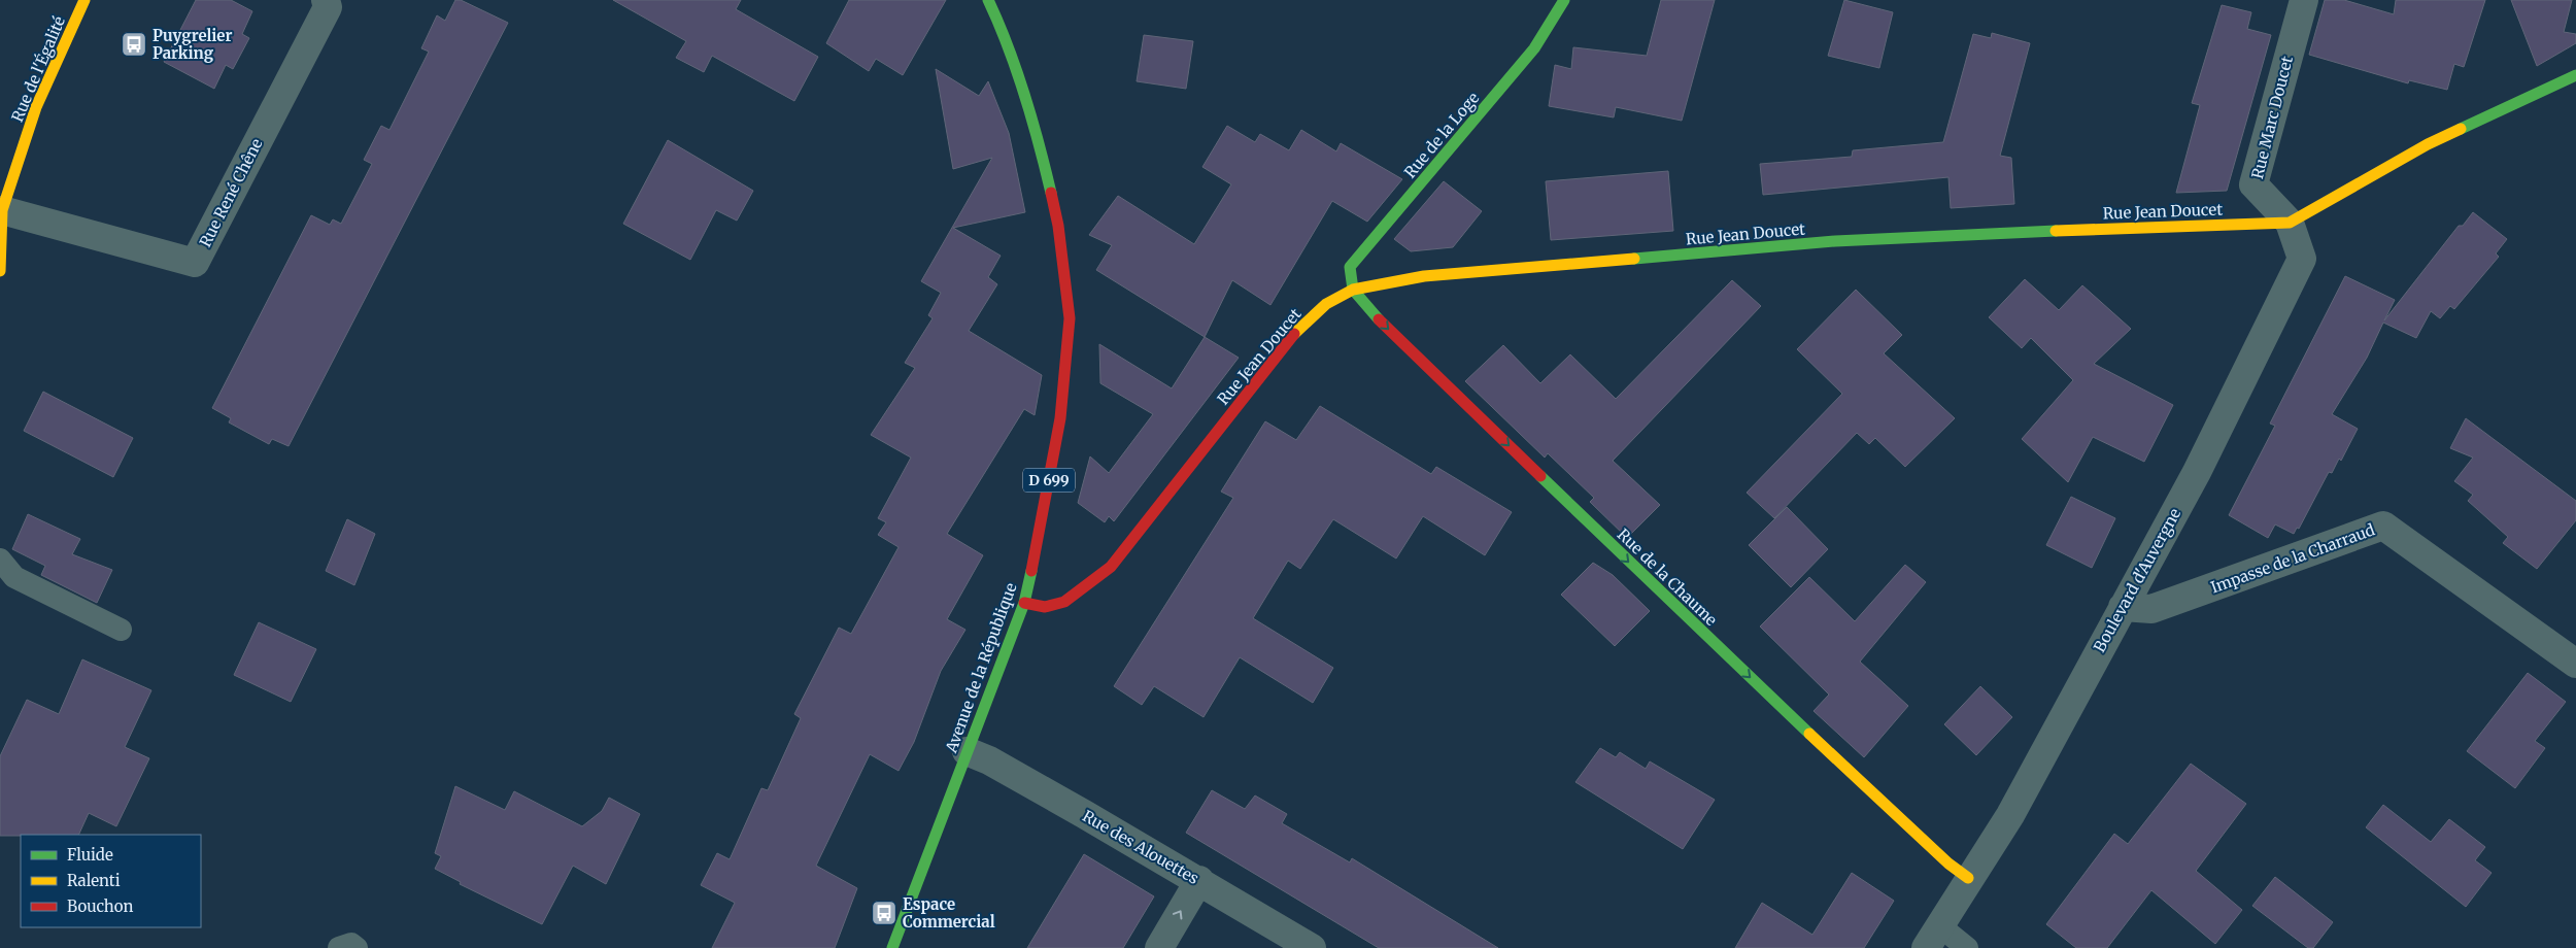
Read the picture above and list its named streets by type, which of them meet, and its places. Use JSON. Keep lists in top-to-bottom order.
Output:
{
  "streets": {
    "street": [
      "Rue de l'Égalité",
      "Rue Marc Doucet",
      "Rue de la Loge",
      "Rue René Chêne",
      "Rue Jean Doucet",
      "D 699",
      "Impasse de la Charraud",
      "Rue de la Chaume",
      "Boulevard d'Auvergne",
      "Avenue de la République",
      "Rue des Alouettes"
    ]
  },
  "crossings": [
    ["Rue de l'Égalité", "Rue René Chêne"],
    ["Rue Marc Doucet", "Rue Jean Doucet"],
    ["Rue Marc Doucet", "Boulevard d'Auvergne"],
    ["Rue de la Loge", "Rue Jean Doucet"],
    ["Rue de la Loge", "Rue de la Chaume"],
    ["Rue Jean Doucet", "Rue de la Chaume"],
    ["Rue Jean Doucet", "Boulevard d'Auvergne"],
    ["Rue Jean Doucet", "Avenue de la République"],
    ["Impasse de la Charraud", "Boulevard d'Auvergne"],
    ["Rue de la Chaume", "Boulevard d'Auvergne"],
    ["Avenue de la République", "Rue des Alouettes"]
  ],
  "one_way": ["Rue de la Chaume"],
  "places": {
    "bus stop": ["Puygrelier Parking", "Espace Commercial"]
  },
  "legend": ["Fluide", "Ralenti", "Bouchon"]
}
